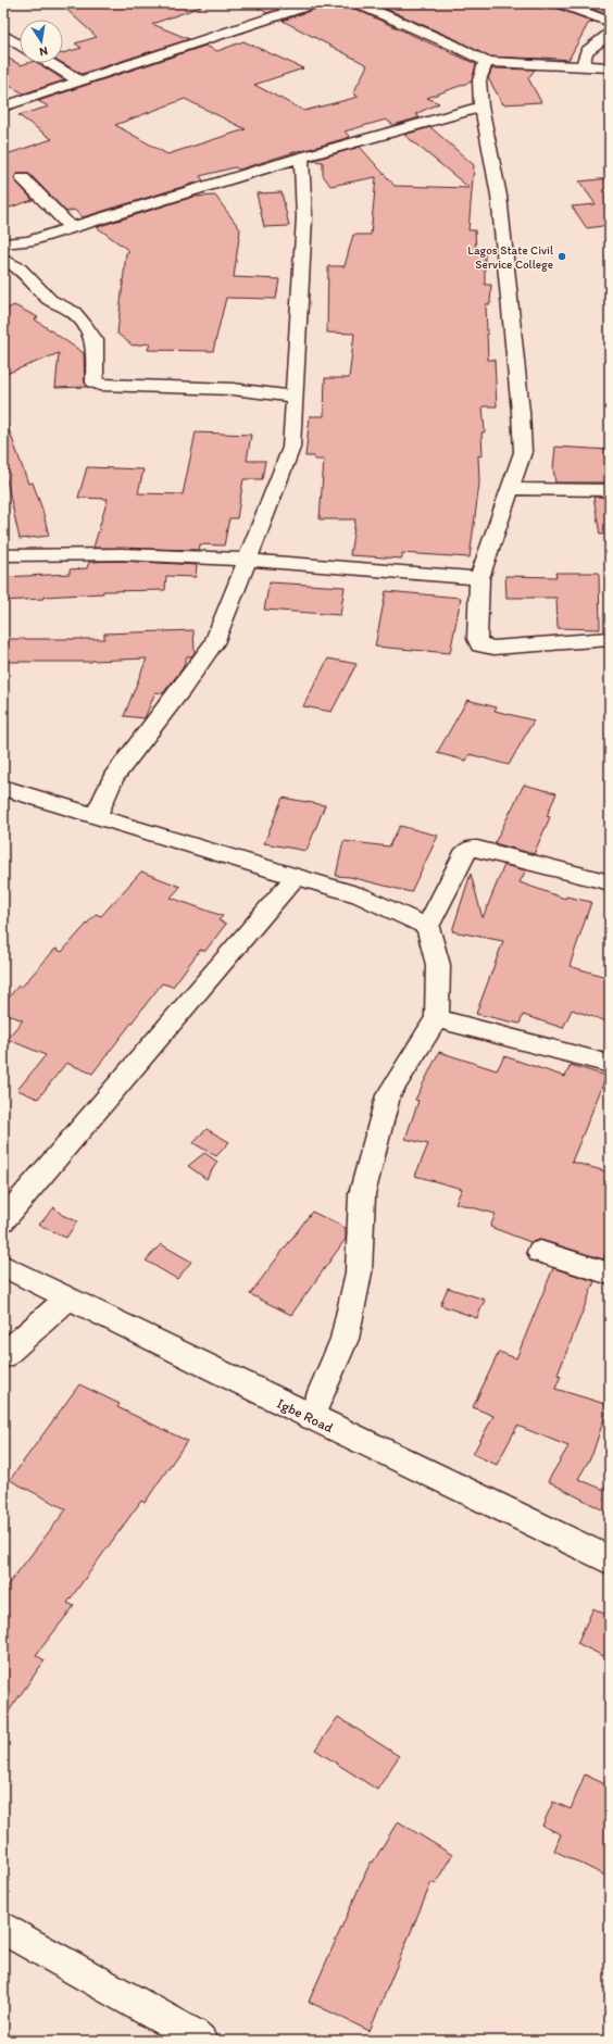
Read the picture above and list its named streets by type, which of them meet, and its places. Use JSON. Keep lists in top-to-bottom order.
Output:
{
  "streets": {
    "street": ["Igbe Road"]
  },
  "places": ["Lagos State Civil Service College"],
  "north": "bottom"
}
